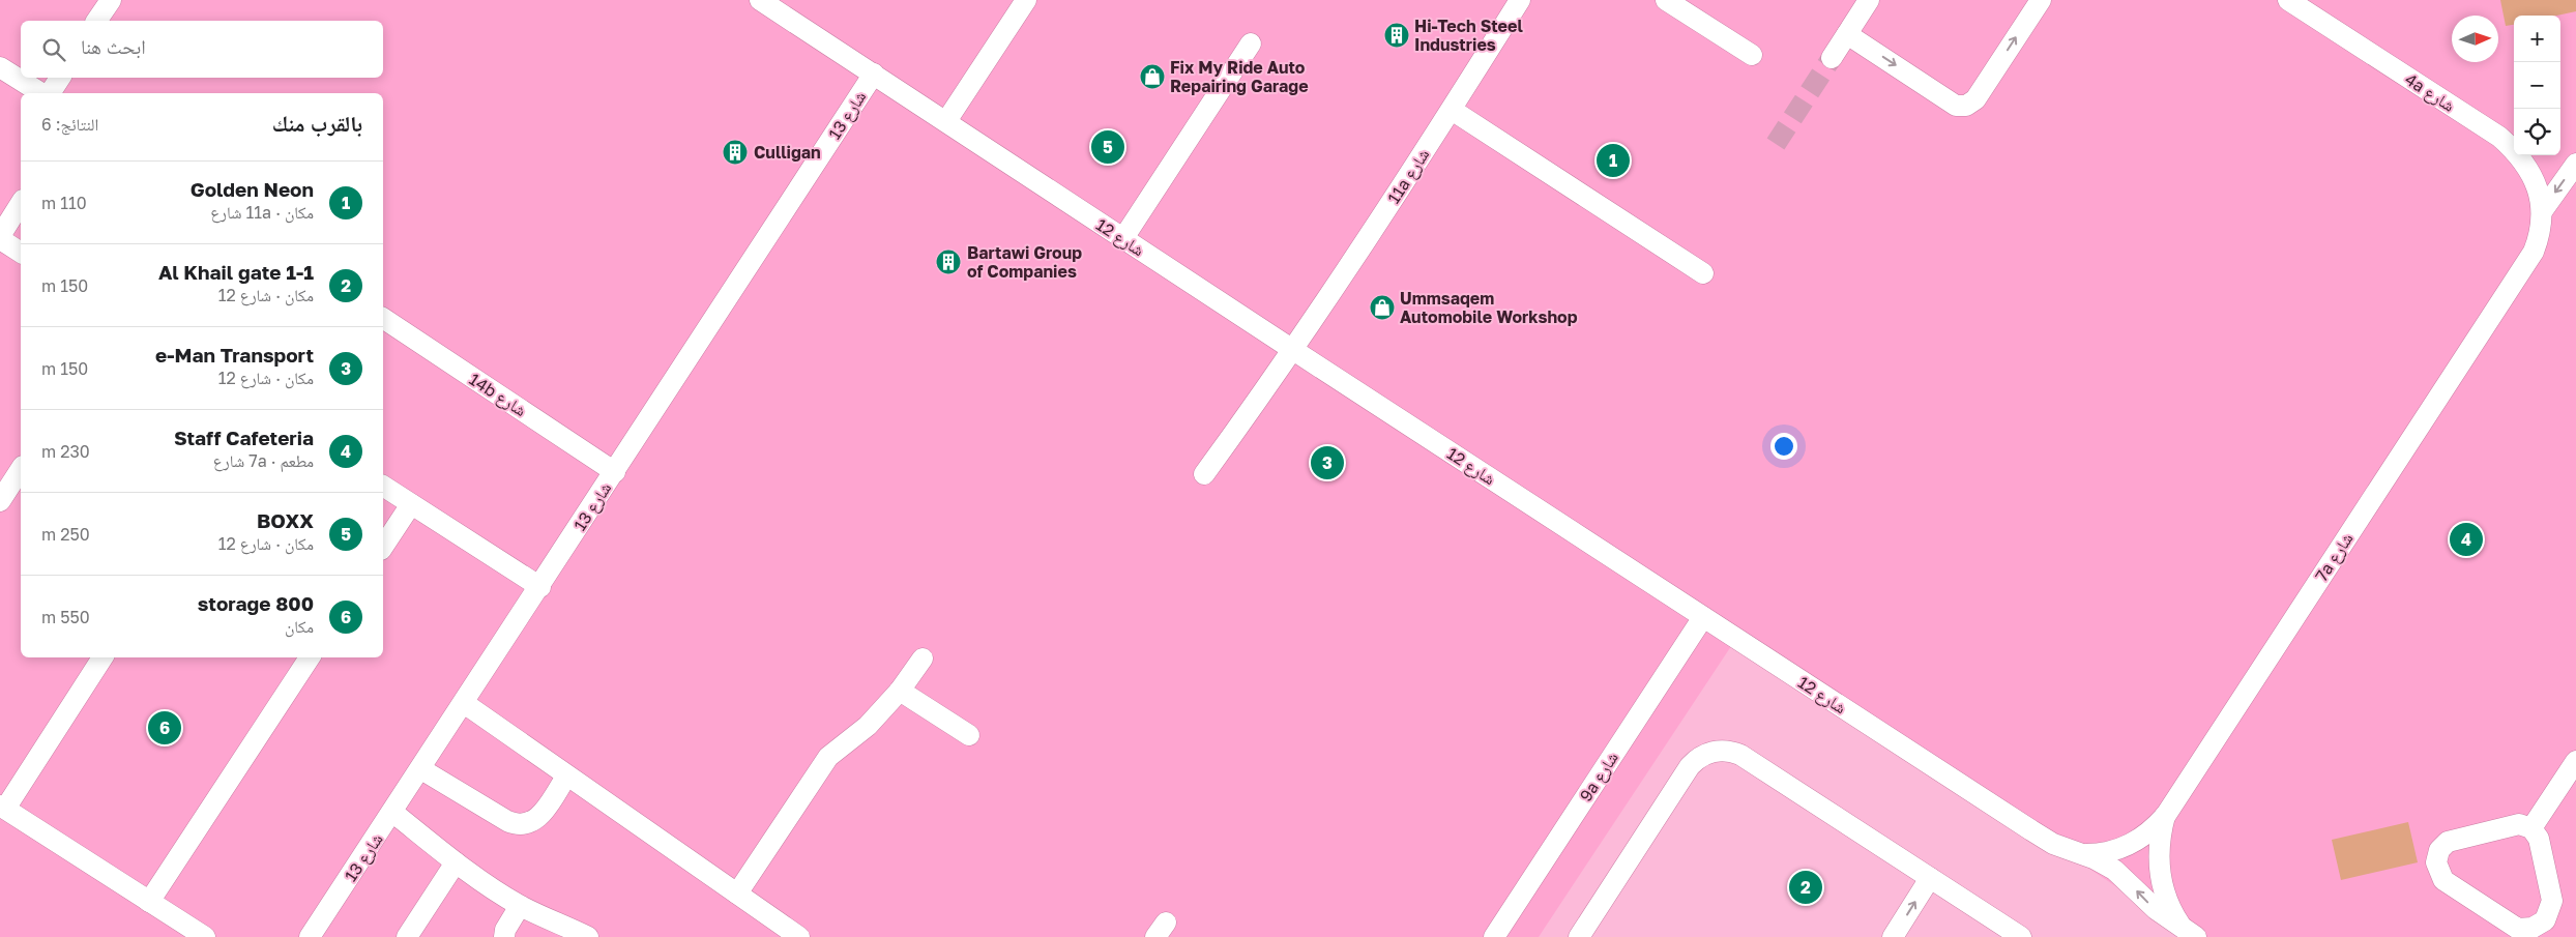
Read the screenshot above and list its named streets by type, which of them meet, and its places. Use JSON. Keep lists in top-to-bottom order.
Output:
{
  "streets": {
    "street": [
      "4a شارع",
      "شارع 13",
      "11a شارع",
      "شارع 12",
      "14b شارع",
      "7a شارع",
      "9a شارع"
    ]
  },
  "crossings": [
    ["4a شارع", "7a شارع"],
    ["شارع 13", "شارع 12"],
    ["شارع 13", "14b شارع"],
    ["11a شارع", "شارع 12"],
    ["شارع 12", "7a شارع"],
    ["شارع 12", "9a شارع"]
  ],
  "places": {
    "building": ["Hi-Tech Steel Industries", "Culligan", "Bartawi Group of Companies"],
    "shop": ["Fix My Ride Auto Repairing Garage", "Ummsaqem Automobile Workshop"]
  },
  "north": "right",
  "page": {
    "map_buttons": ["+", "−"],
    "search": "ابحث هنا",
    "heading": ["بالقرب منك", "النتائج: 6"],
    "pins": [
      "5",
      "1",
      "3",
      "4",
      "6",
      "2"
    ],
    "list": [
      {
        "mark": "1",
        "name": "Golden Neon",
        "note": "مكان · 11a شارع",
        "value": "110 m"
      },
      {
        "mark": "2",
        "name": "Al Khail gate 1-1",
        "note": "مكان · شارع 12",
        "value": "150 m"
      },
      {
        "mark": "3",
        "name": "e-Man Transport",
        "note": "مكان · شارع 12",
        "value": "150 m"
      },
      {
        "mark": "4",
        "name": "Staff Cafeteria",
        "note": "مطعم · 7a شارع",
        "value": "230 m"
      },
      {
        "mark": "5",
        "name": "BOXX",
        "note": "مكان · شارع 12",
        "value": "250 m"
      },
      {
        "mark": "6",
        "name": "800 storage",
        "note": "مكان",
        "value": "550 m"
      }
    ]
  }
}
